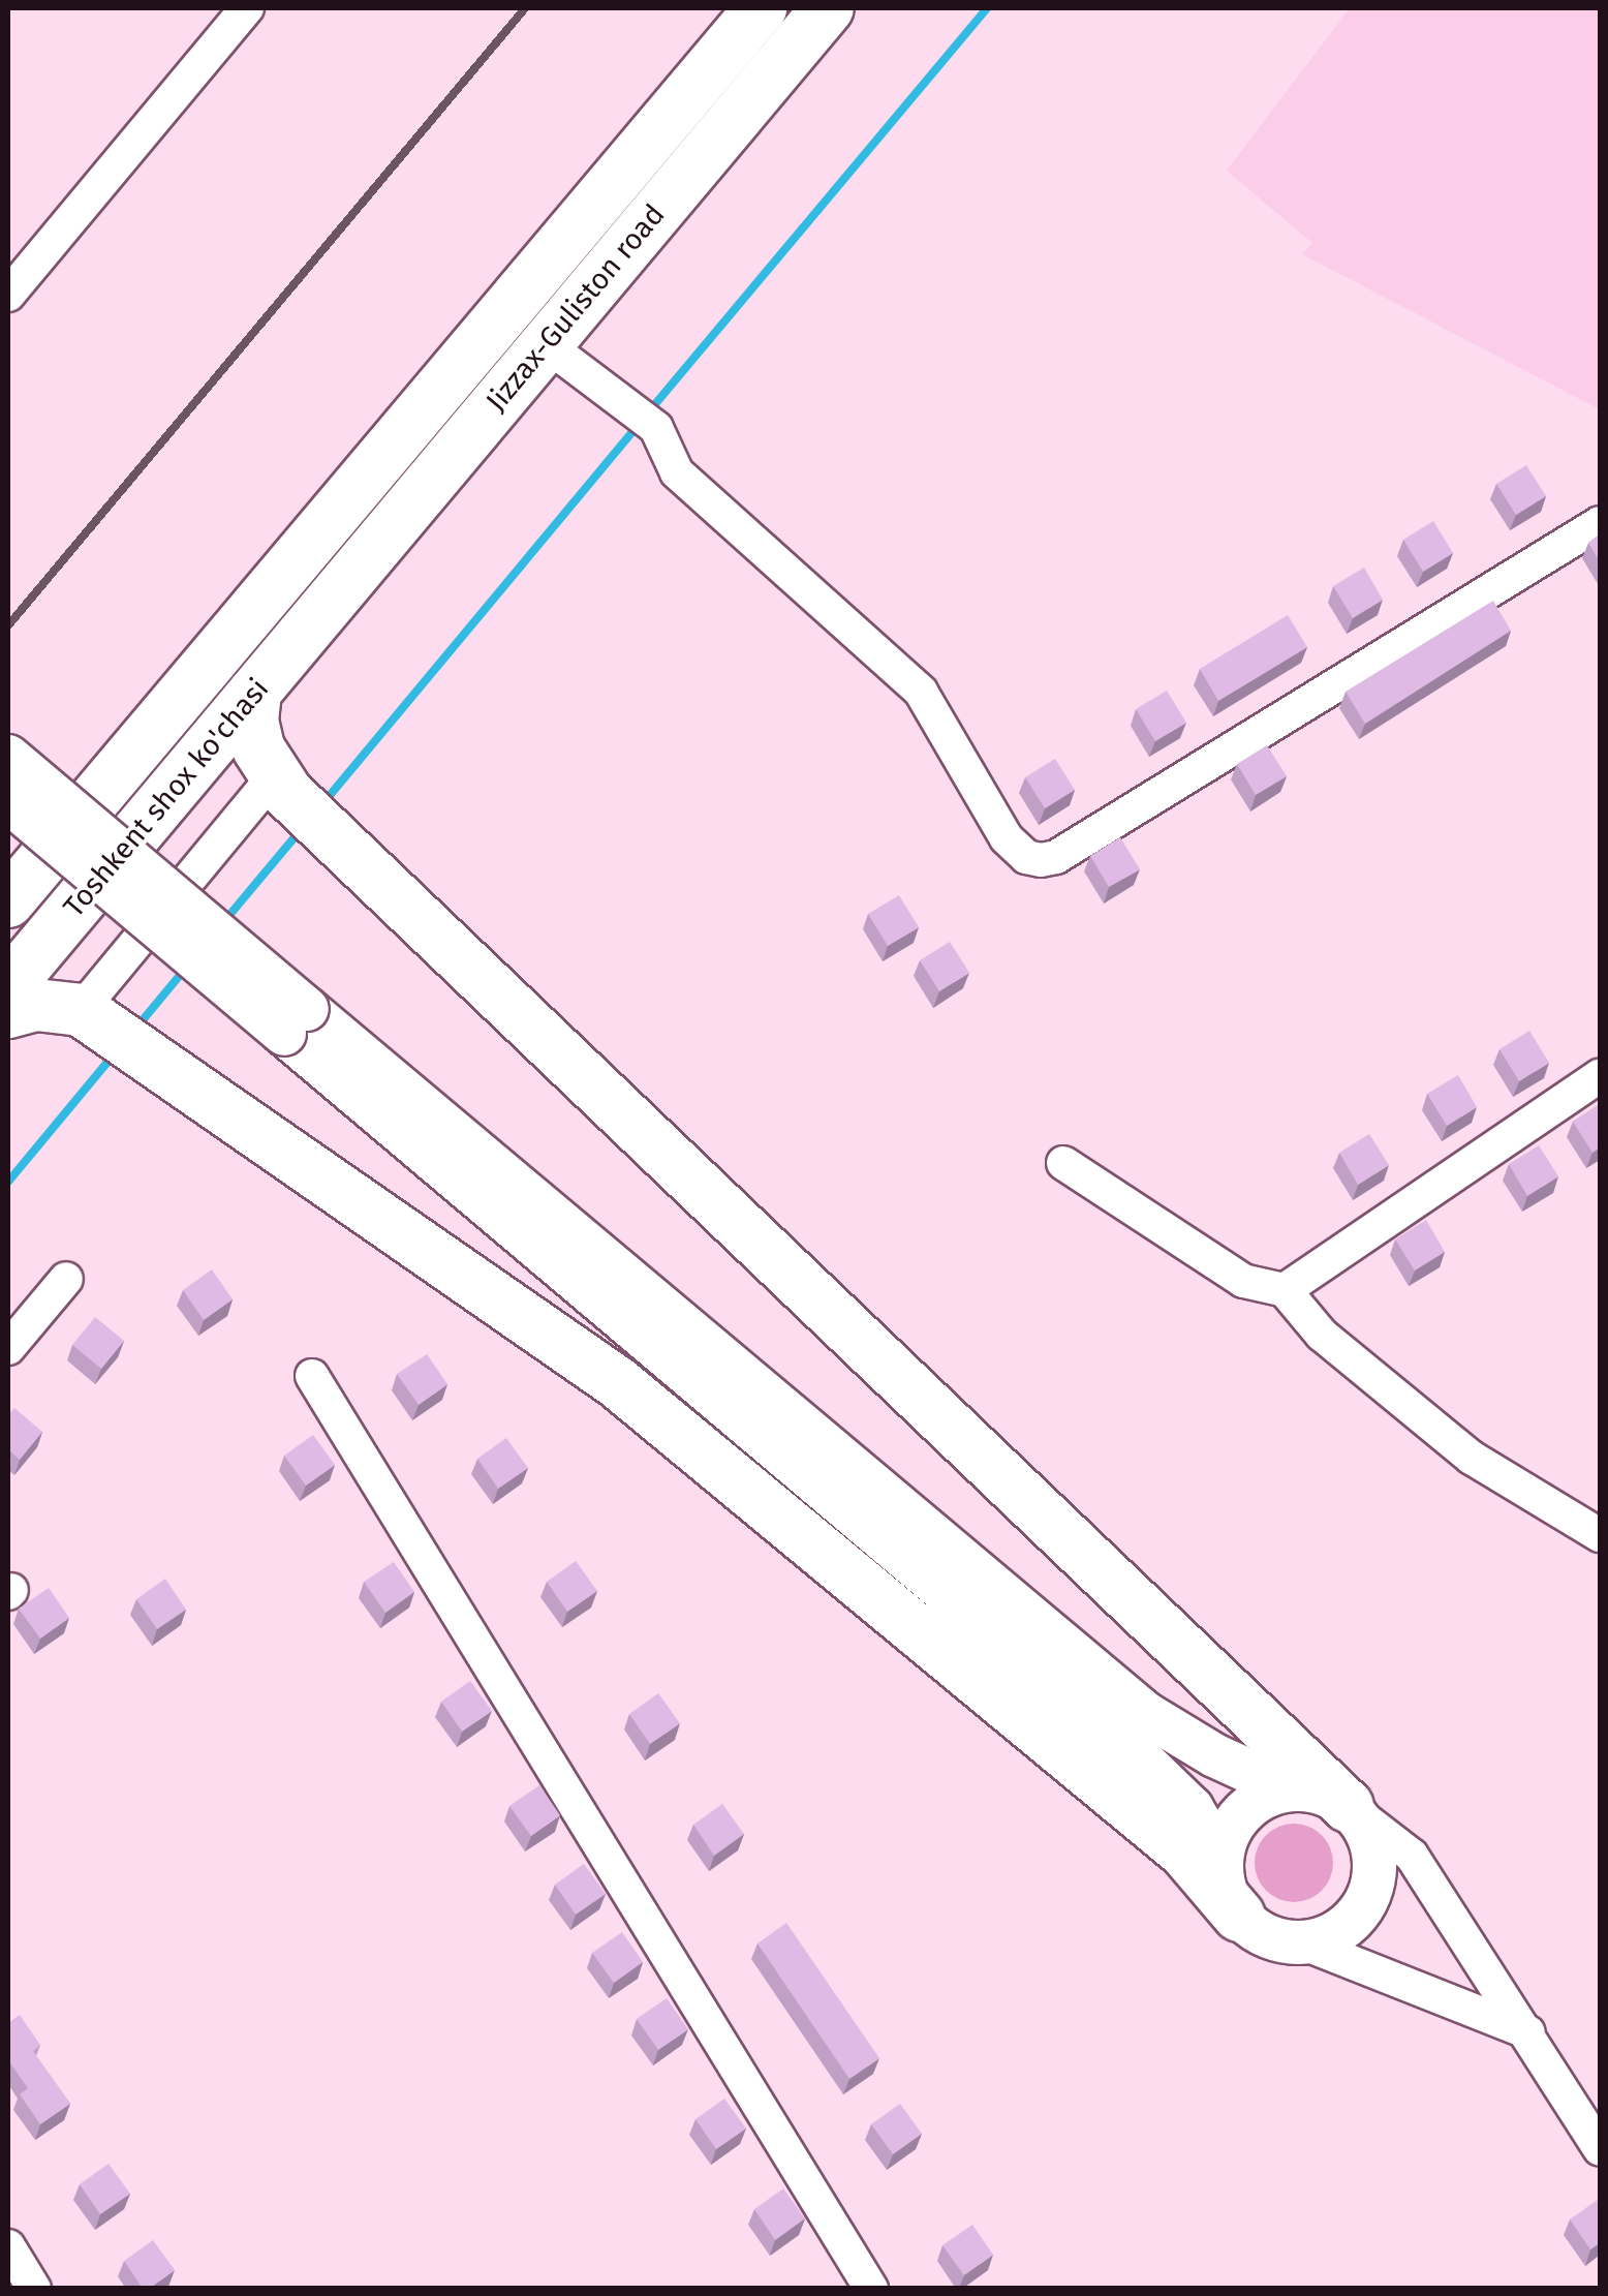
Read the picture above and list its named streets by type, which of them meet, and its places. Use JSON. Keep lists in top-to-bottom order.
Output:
{
  "streets": {
    "highway": ["Jizzax-Guliston road", "Toshkent shox ko'chasi"]
  },
  "crossings": [
    ["Jizzax-Guliston road", "Toshkent shox ko'chasi"]
  ]
}
